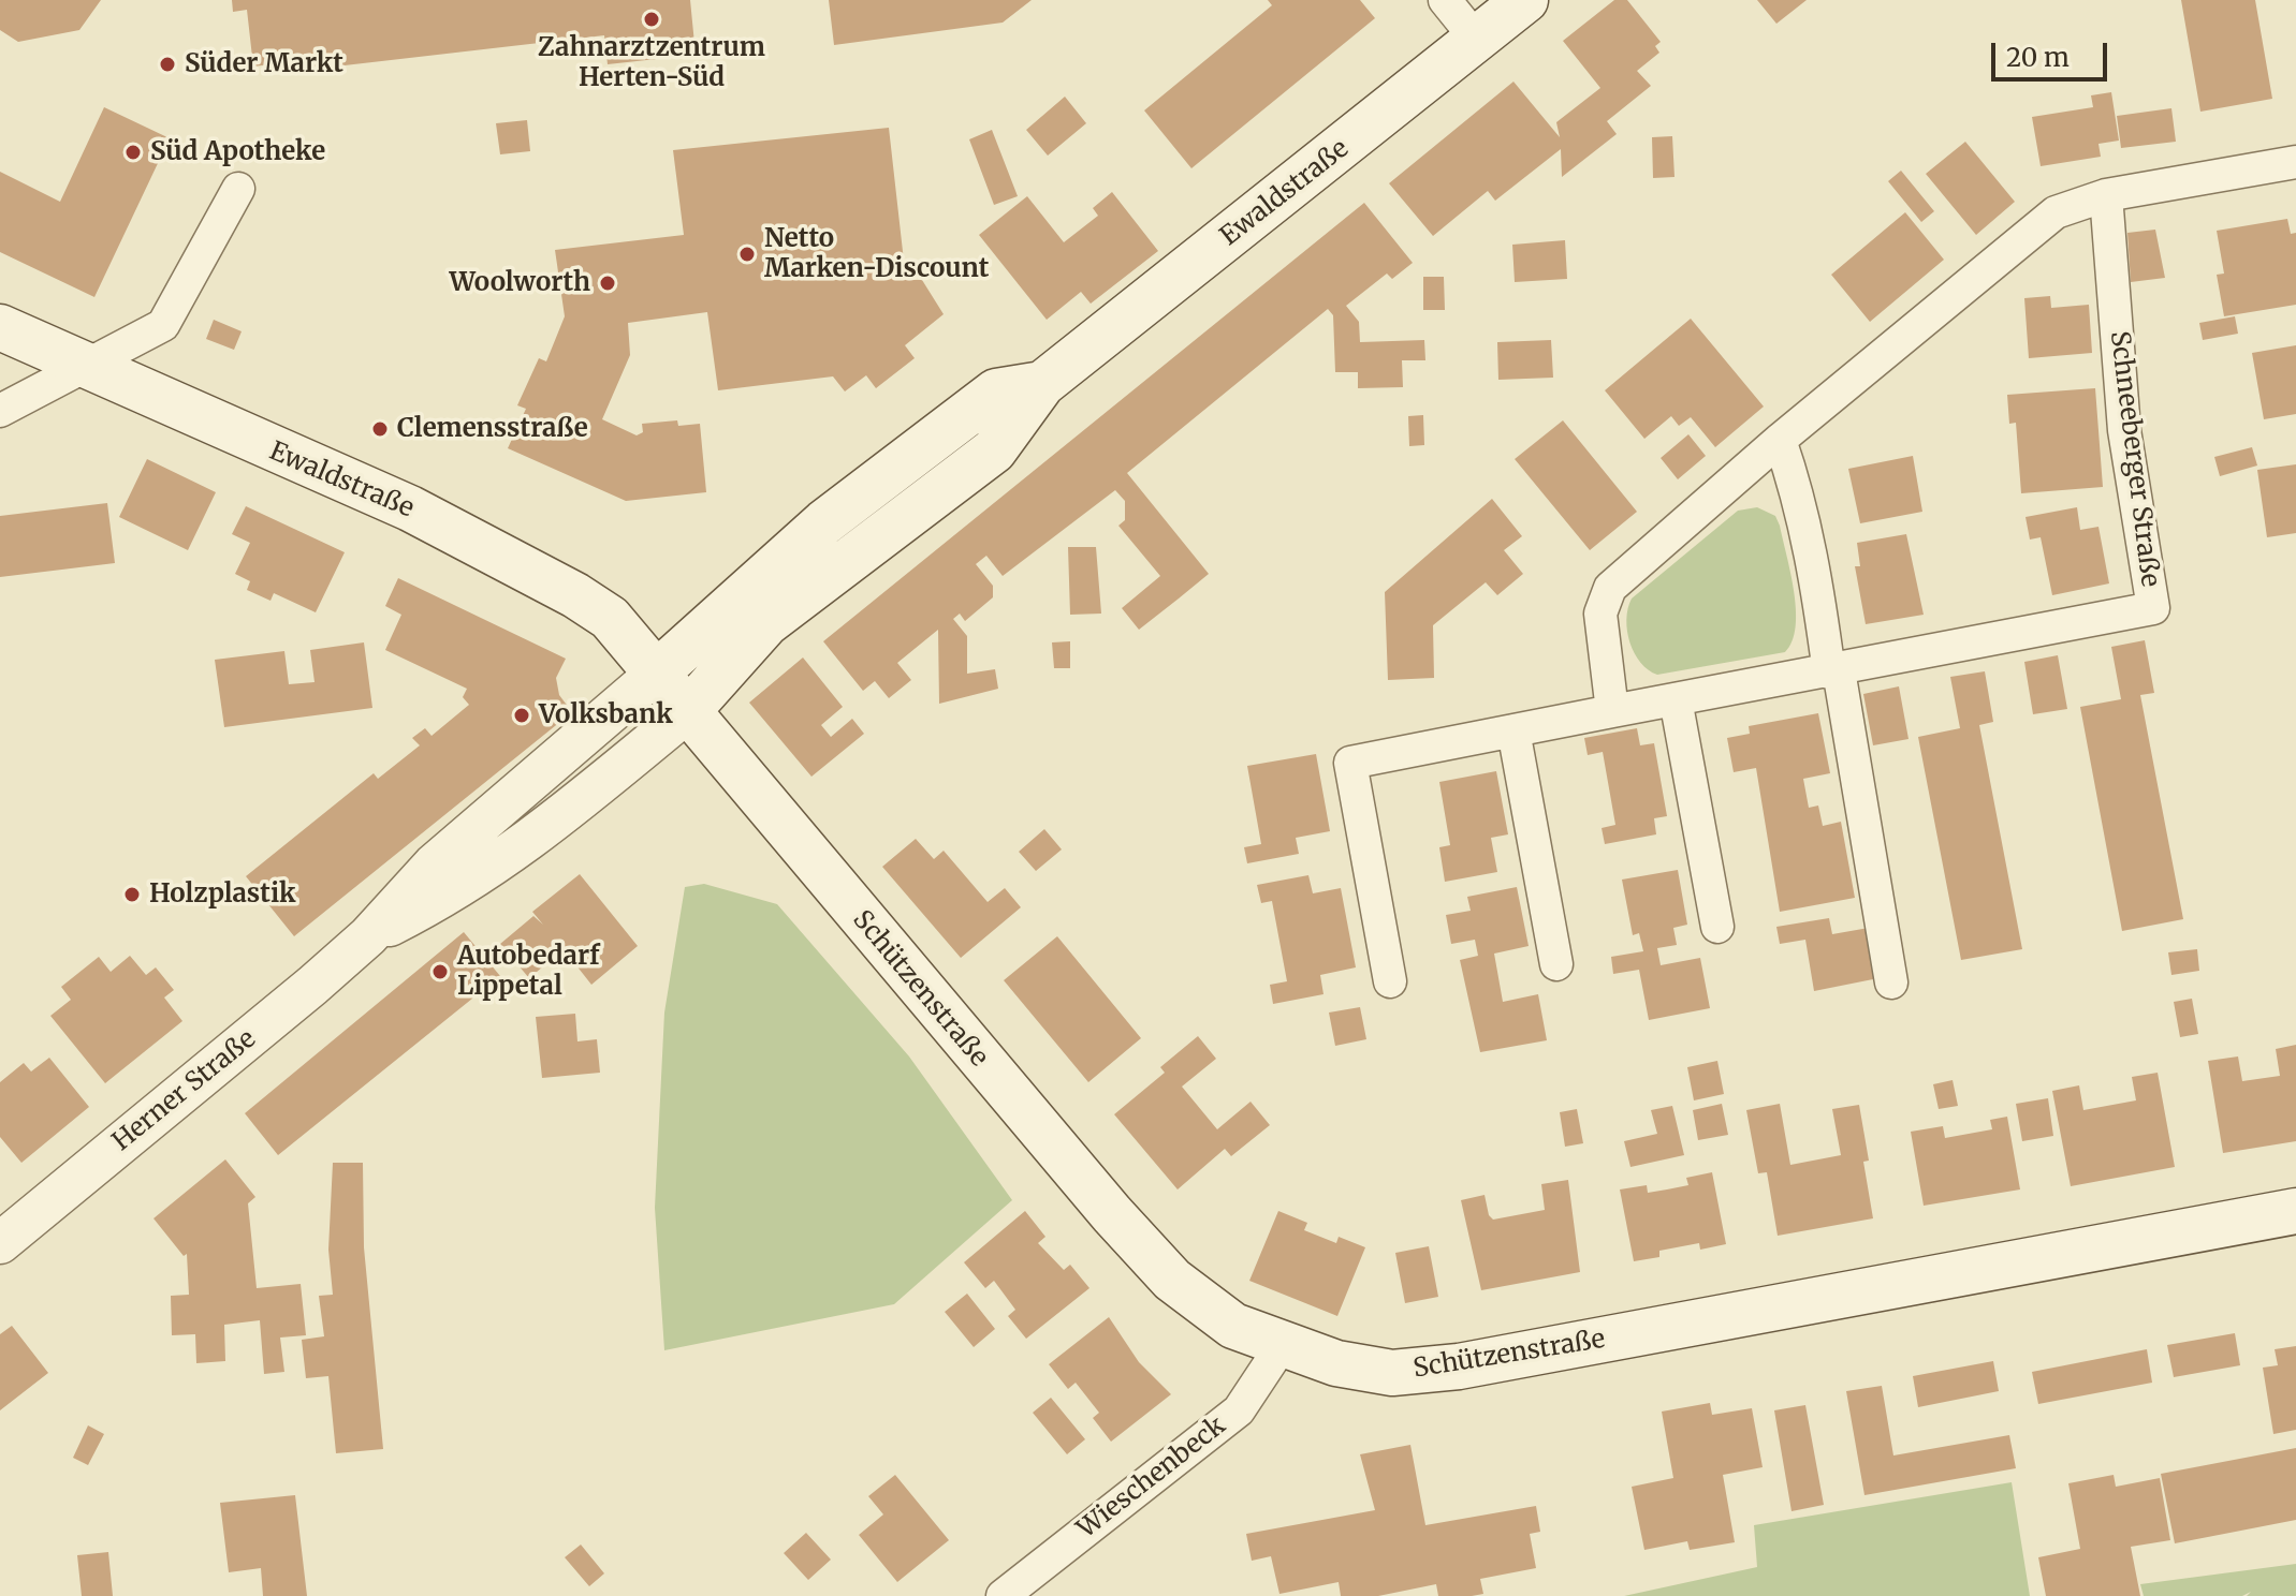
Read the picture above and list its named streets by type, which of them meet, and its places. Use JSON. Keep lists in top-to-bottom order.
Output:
{
  "streets": {
    "main road": ["Ewaldstraße", "Schützenstraße"],
    "street": ["Schneeberger Straße", "Herner Straße", "Wieschenbeck"]
  },
  "crossings": [
    ["Ewaldstraße", "Schützenstraße"],
    ["Ewaldstraße", "Herner Straße"],
    ["Schützenstraße", "Herner Straße"],
    ["Schützenstraße", "Wieschenbeck"]
  ],
  "places": [
    "Zahnarztzentrum Herten-Süd",
    "Süder Markt",
    "Süd Apotheke",
    "Netto Marken-Discount",
    "Woolworth",
    "Clemensstraße",
    "Volksbank",
    "Holzplastik",
    "Autobedarf Lippetal"
  ],
  "scale_bar": "20 m"
}
